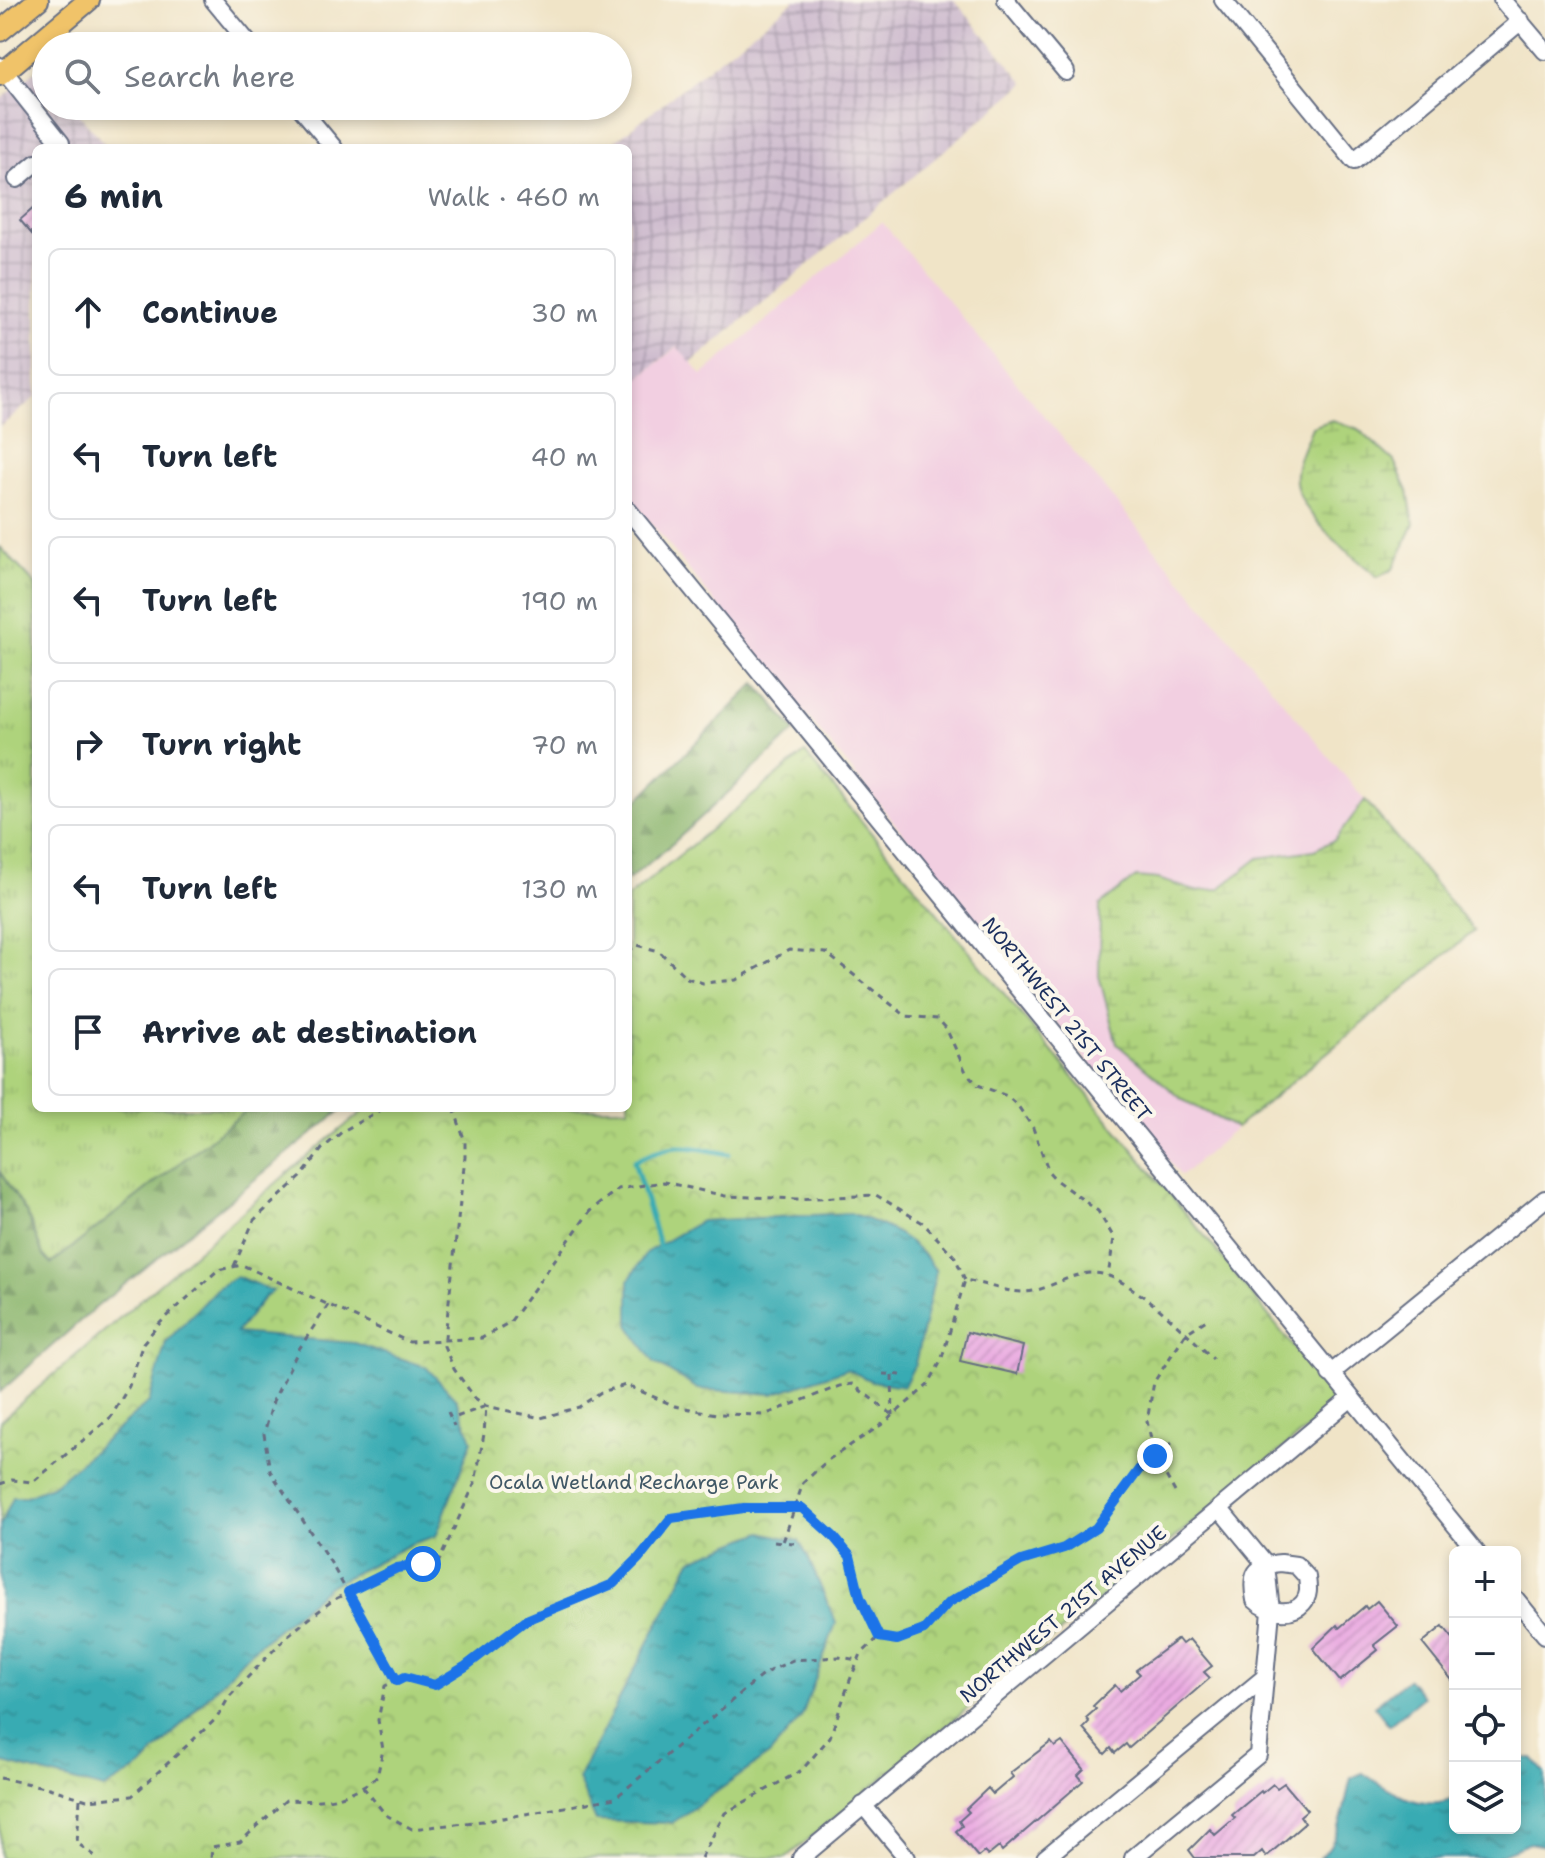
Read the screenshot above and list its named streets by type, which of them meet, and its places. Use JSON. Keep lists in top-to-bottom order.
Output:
{
  "streets": {
    "street": ["NORTHWEST 21ST STREET", "NORTHWEST 21ST AVENUE"]
  },
  "crossings": [
    ["NORTHWEST 21ST STREET", "NORTHWEST 21ST AVENUE"]
  ],
  "parks": ["Ocala Wetland Recharge Park"],
  "page": {
    "search": "Search here",
    "heading": ["6 min", "Walk · 460 m"],
    "list": [
      ["Continue", "30 m"],
      ["Turn left", "40 m"],
      ["Turn left", "190 m"],
      ["Turn right", "70 m"],
      ["Turn left", "130 m"],
      "Arrive at destination"
    ],
    "map_buttons": ["+", "−"]
  }
}
